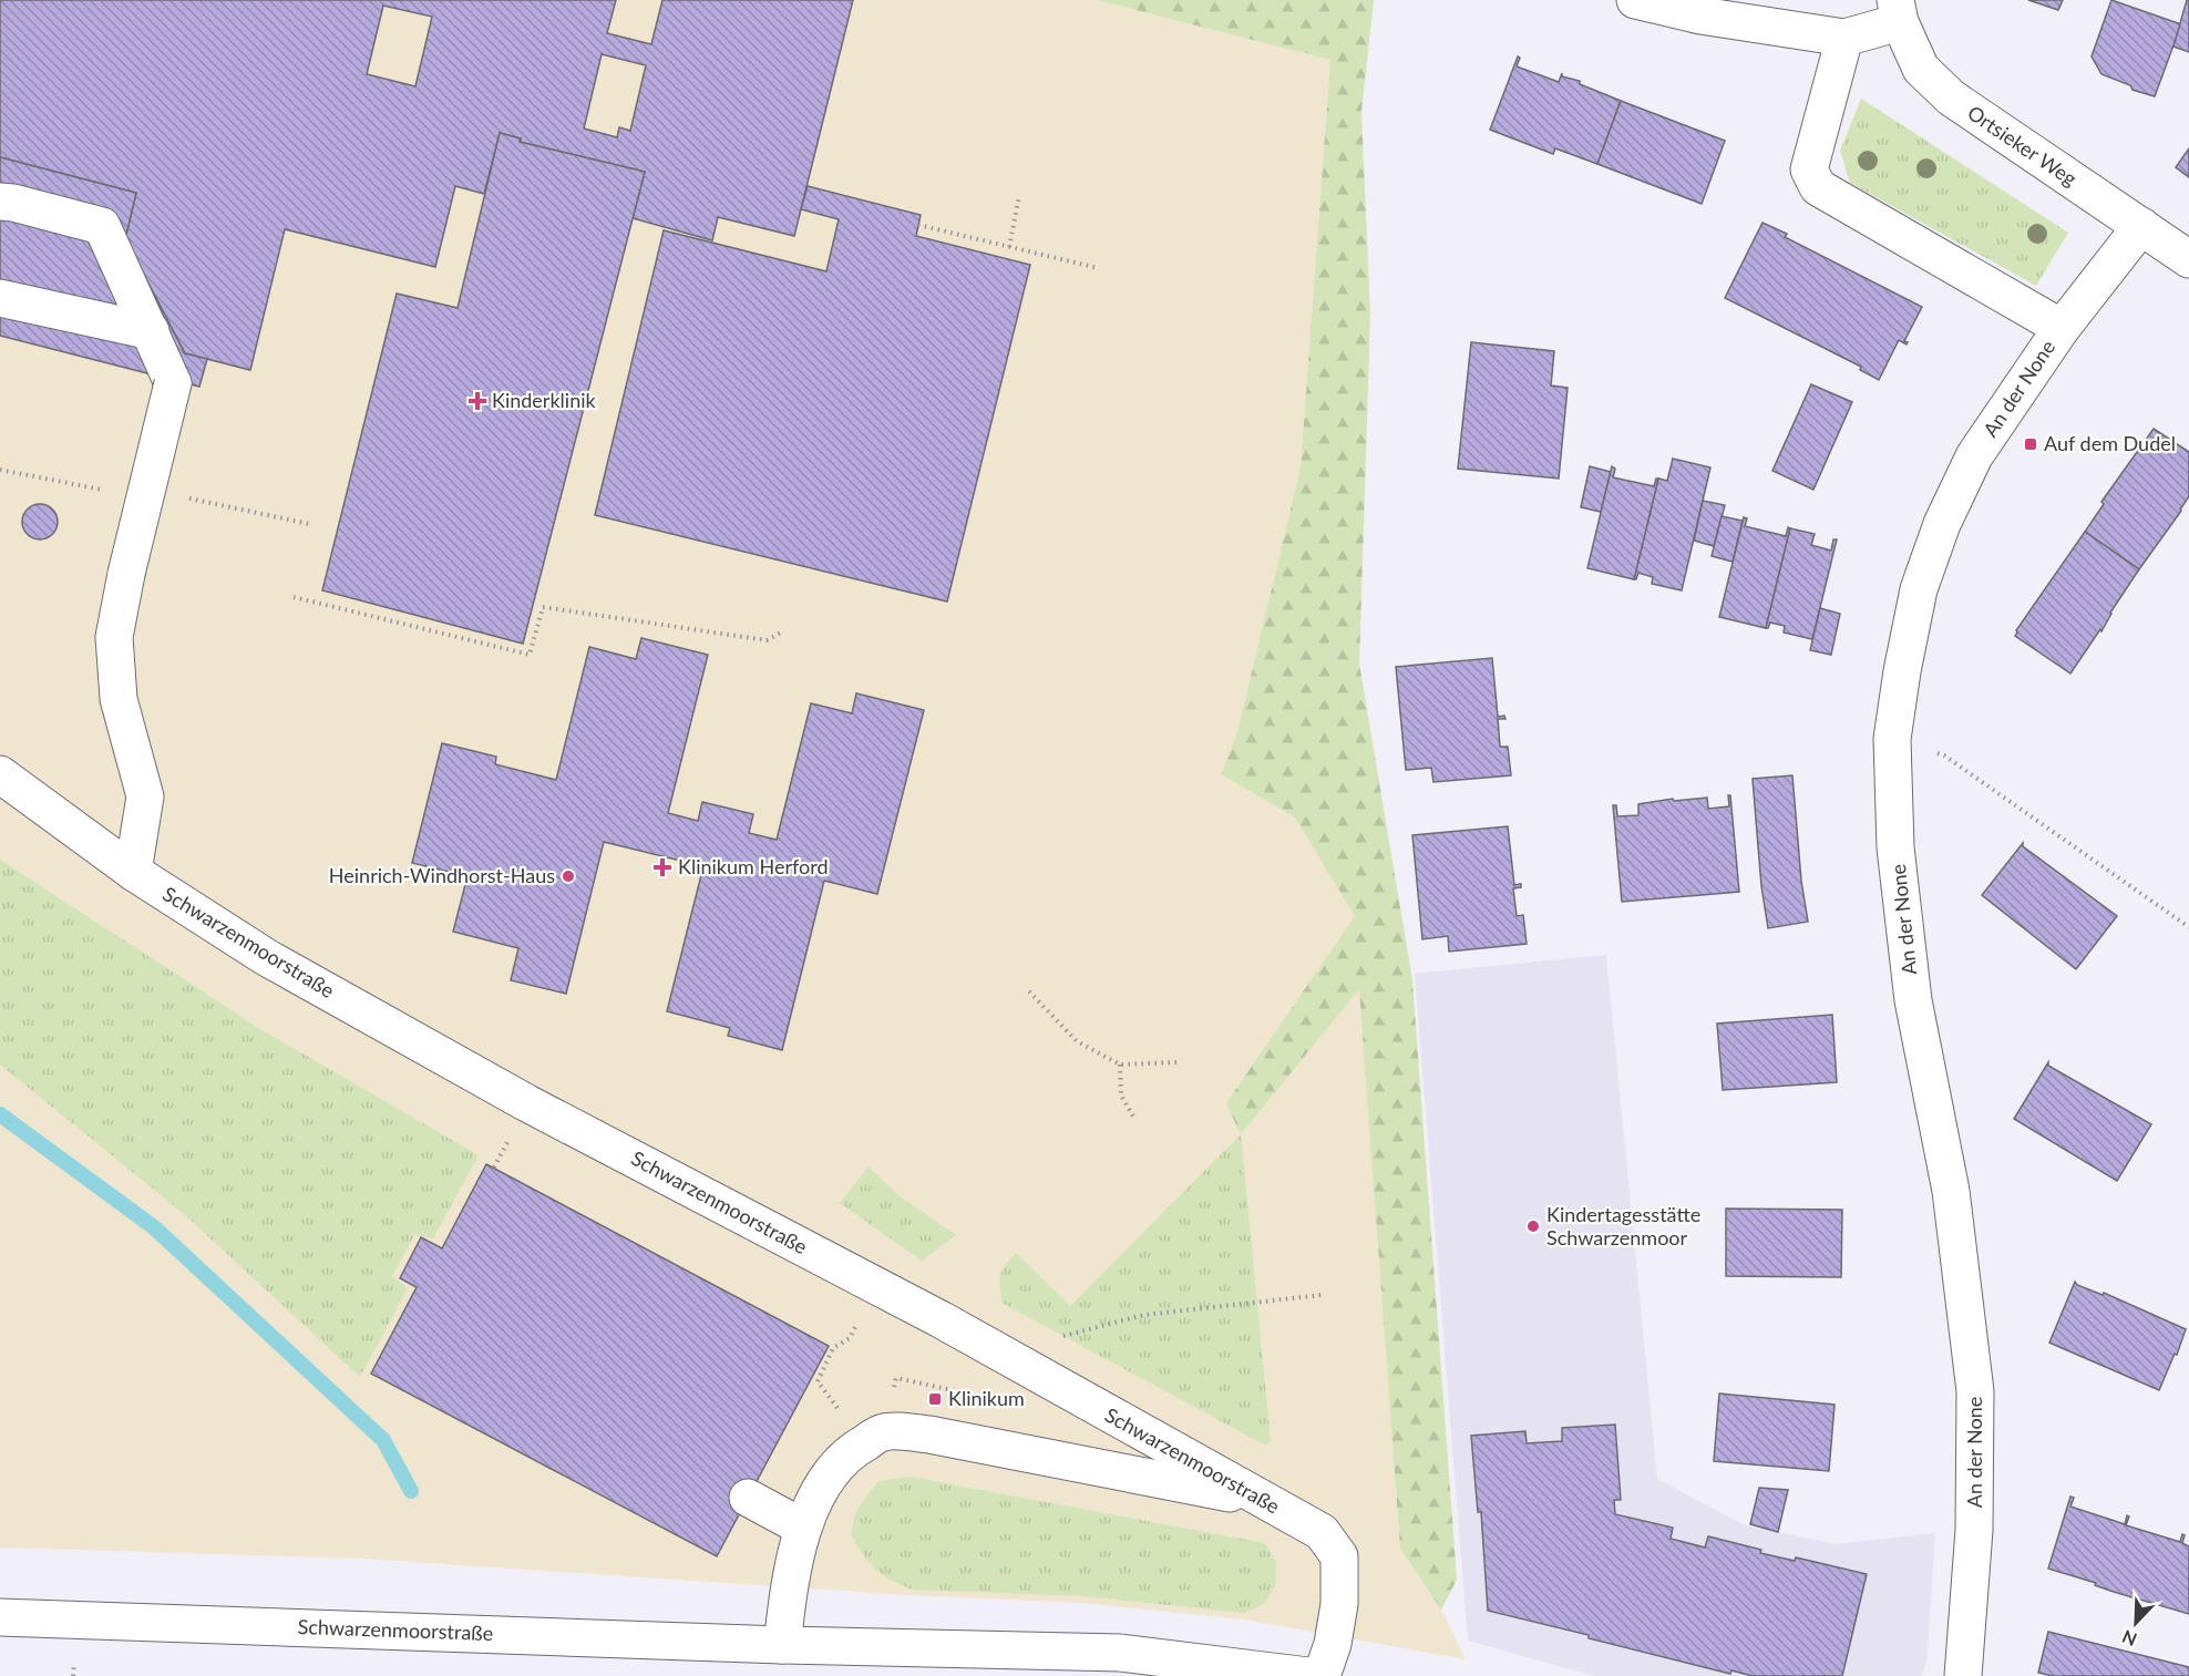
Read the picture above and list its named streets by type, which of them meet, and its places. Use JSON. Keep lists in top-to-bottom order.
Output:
{
  "streets": {
    "street": ["Ortsieker Weg", "An der None", "Schwarzenmoorstraße"]
  },
  "crossings": [
    ["Ortsieker Weg", "An der None"]
  ],
  "places": {
    "health": ["Kinderklinik", "Klinikum Herford"],
    "transit": ["Auf dem Dudel", "Klinikum"],
    "other": ["Heinrich-Windhorst-Haus", "Kindertagesstätte Schwarzenmoor"]
  },
  "north": "bottom left"
}
